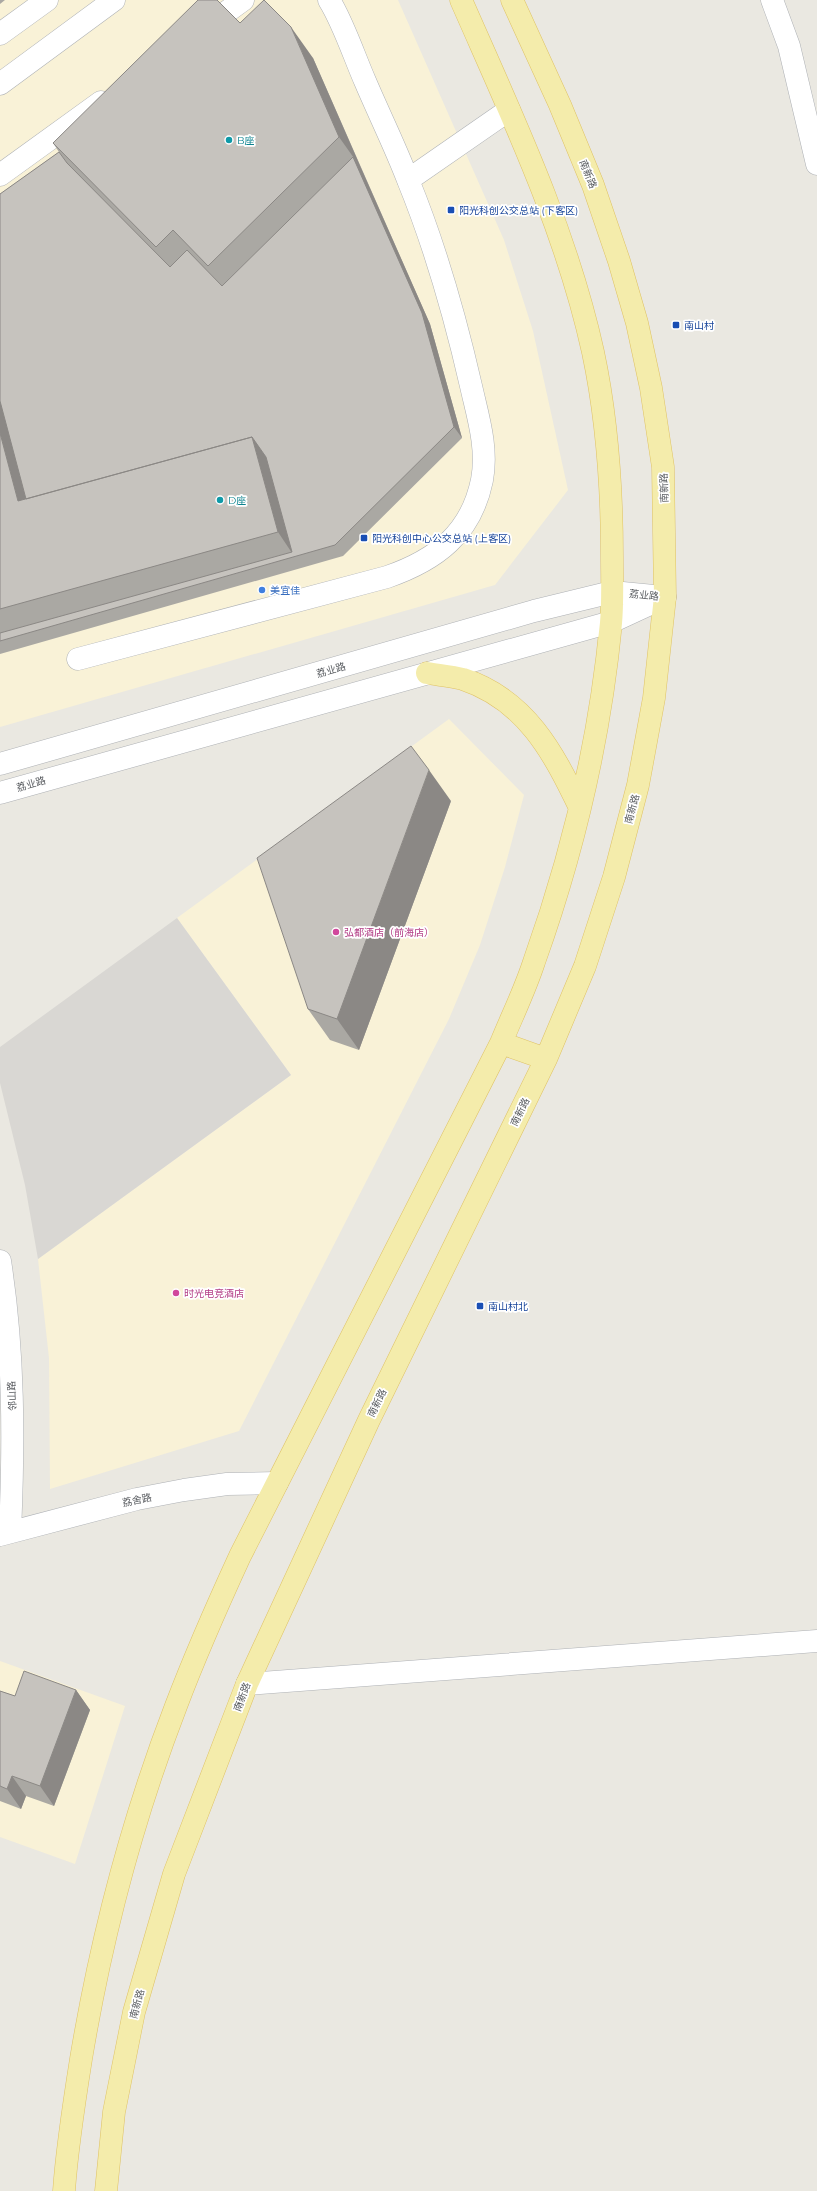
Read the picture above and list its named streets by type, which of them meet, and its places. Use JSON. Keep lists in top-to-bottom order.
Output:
{
  "streets": {
    "main road": ["南新路"],
    "street": ["荔业路", "邻山路", "荔舍路"]
  },
  "crossings": [
    ["南新路", "荔业路"],
    ["邻山路", "荔舍路"]
  ],
  "places": {
    "other": [
      "B座",
      "D座",
      "美宜佳",
      "弘都酒店（前海店）",
      "时光电竞酒店"
    ],
    "transit": [
      "阳光科创公交总站 (下客区)",
      "南山村",
      "阳光科创中心公交总站 (上客区)",
      "南山村北"
    ]
  }
}
